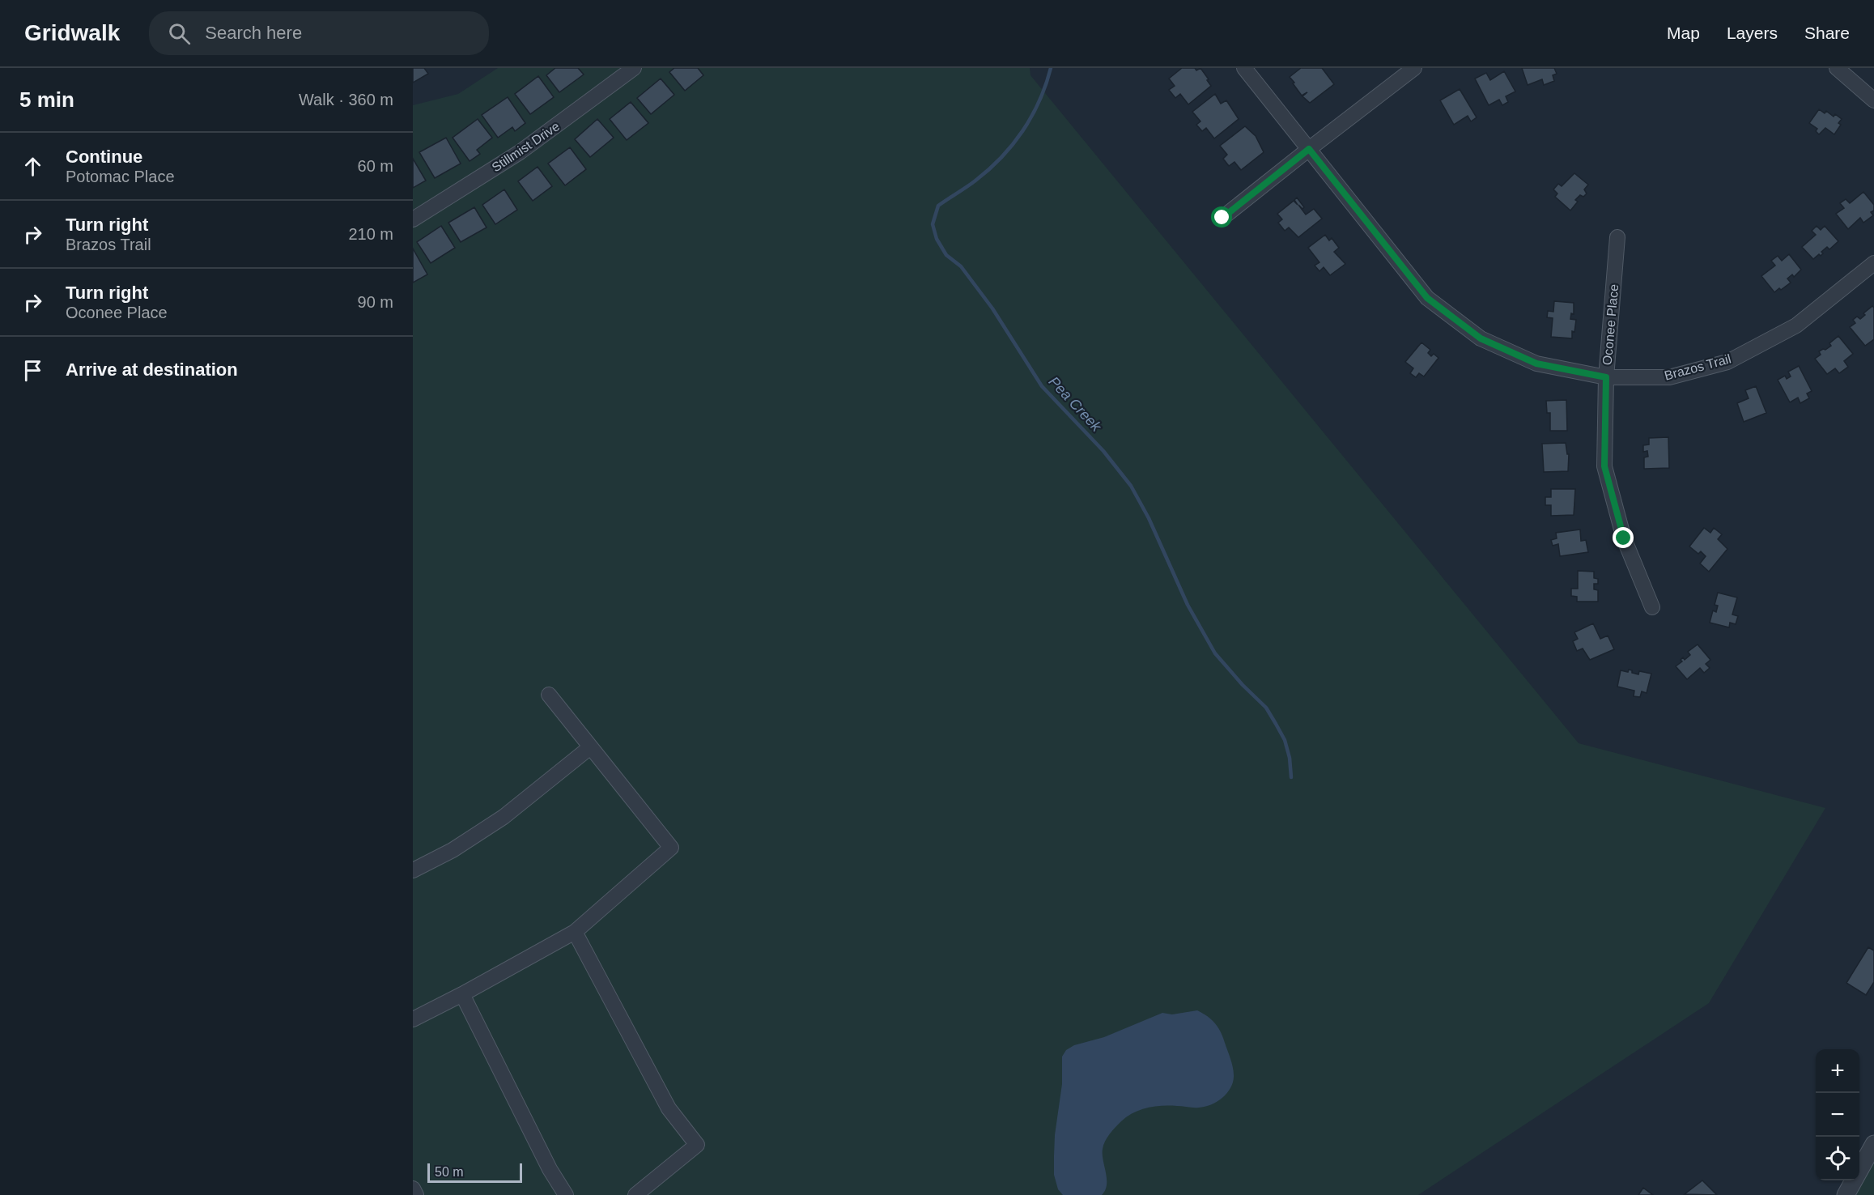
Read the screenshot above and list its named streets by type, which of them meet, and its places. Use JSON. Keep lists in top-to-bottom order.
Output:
{
  "streets": {
    "street": ["Stillmist Drive", "Oconee Place", "Brazos Trail"]
  },
  "crossings": [
    ["Oconee Place", "Brazos Trail"]
  ],
  "water": ["Pea Creek"],
  "scale_bar": "50 m",
  "page": {
    "header": "Gridwalk",
    "search": "Search here",
    "nav": ["Map", "Layers", "Share"],
    "heading": ["5 min", "Walk · 360 m"],
    "list": [
      ["Continue", "Potomac Place", "60 m"],
      ["Turn right", "Brazos Trail", "210 m"],
      ["Turn right", "Oconee Place", "90 m"],
      "Arrive at destination"
    ],
    "map_buttons": ["+", "−"],
    "scale": "50 m"
  }
}
